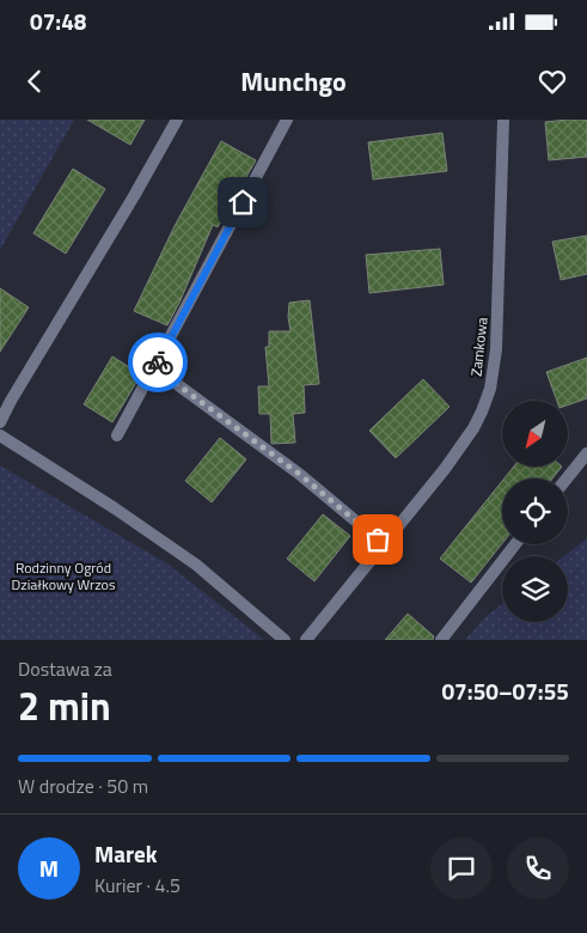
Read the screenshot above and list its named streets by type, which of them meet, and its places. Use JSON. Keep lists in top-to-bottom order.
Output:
{
  "streets": {
    "street": ["Zamkowa"]
  },
  "parks": ["Rodzinny Ogród Działkowy Wrzos"],
  "north": "bottom left",
  "page": {
    "status": "07:48",
    "header": "Munchgo",
    "heading": ["2 min", "Dostawa za", "07:50–07:55"],
    "panel": ["Marek", "Kurier · 4.5"],
    "bar": "W drodze · 50 m",
    "round": "M"
  }
}
